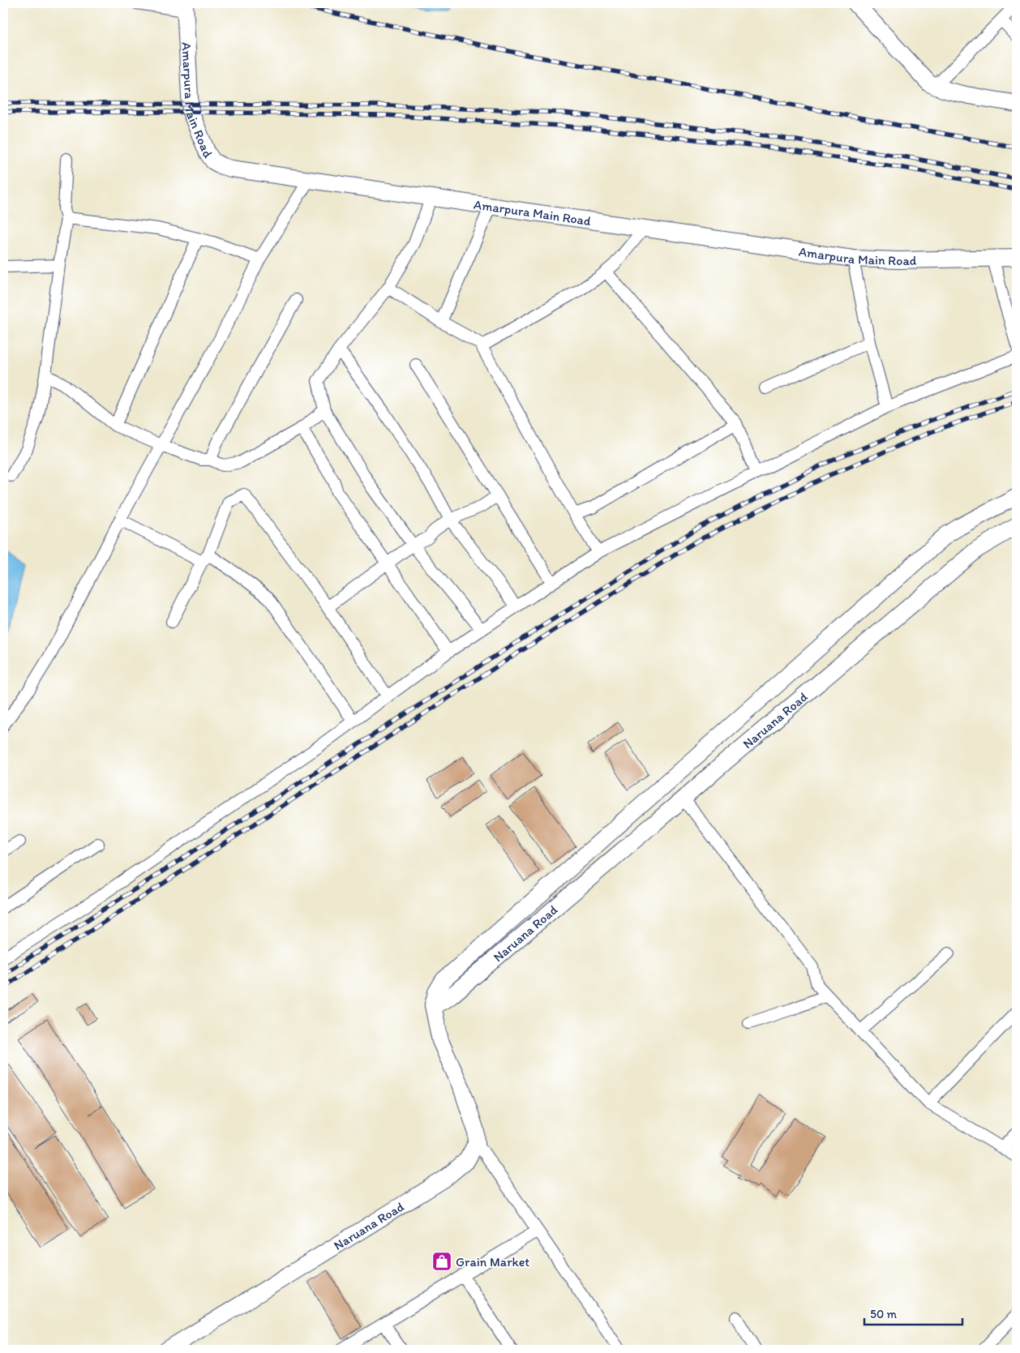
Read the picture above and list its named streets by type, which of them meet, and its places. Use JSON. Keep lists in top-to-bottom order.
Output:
{
  "streets": {
    "street": ["Amarpura Main Road", "Naruana Road"]
  },
  "places": {
    "shop": ["Grain Market"]
  },
  "scale_bar": "50 m"
}
